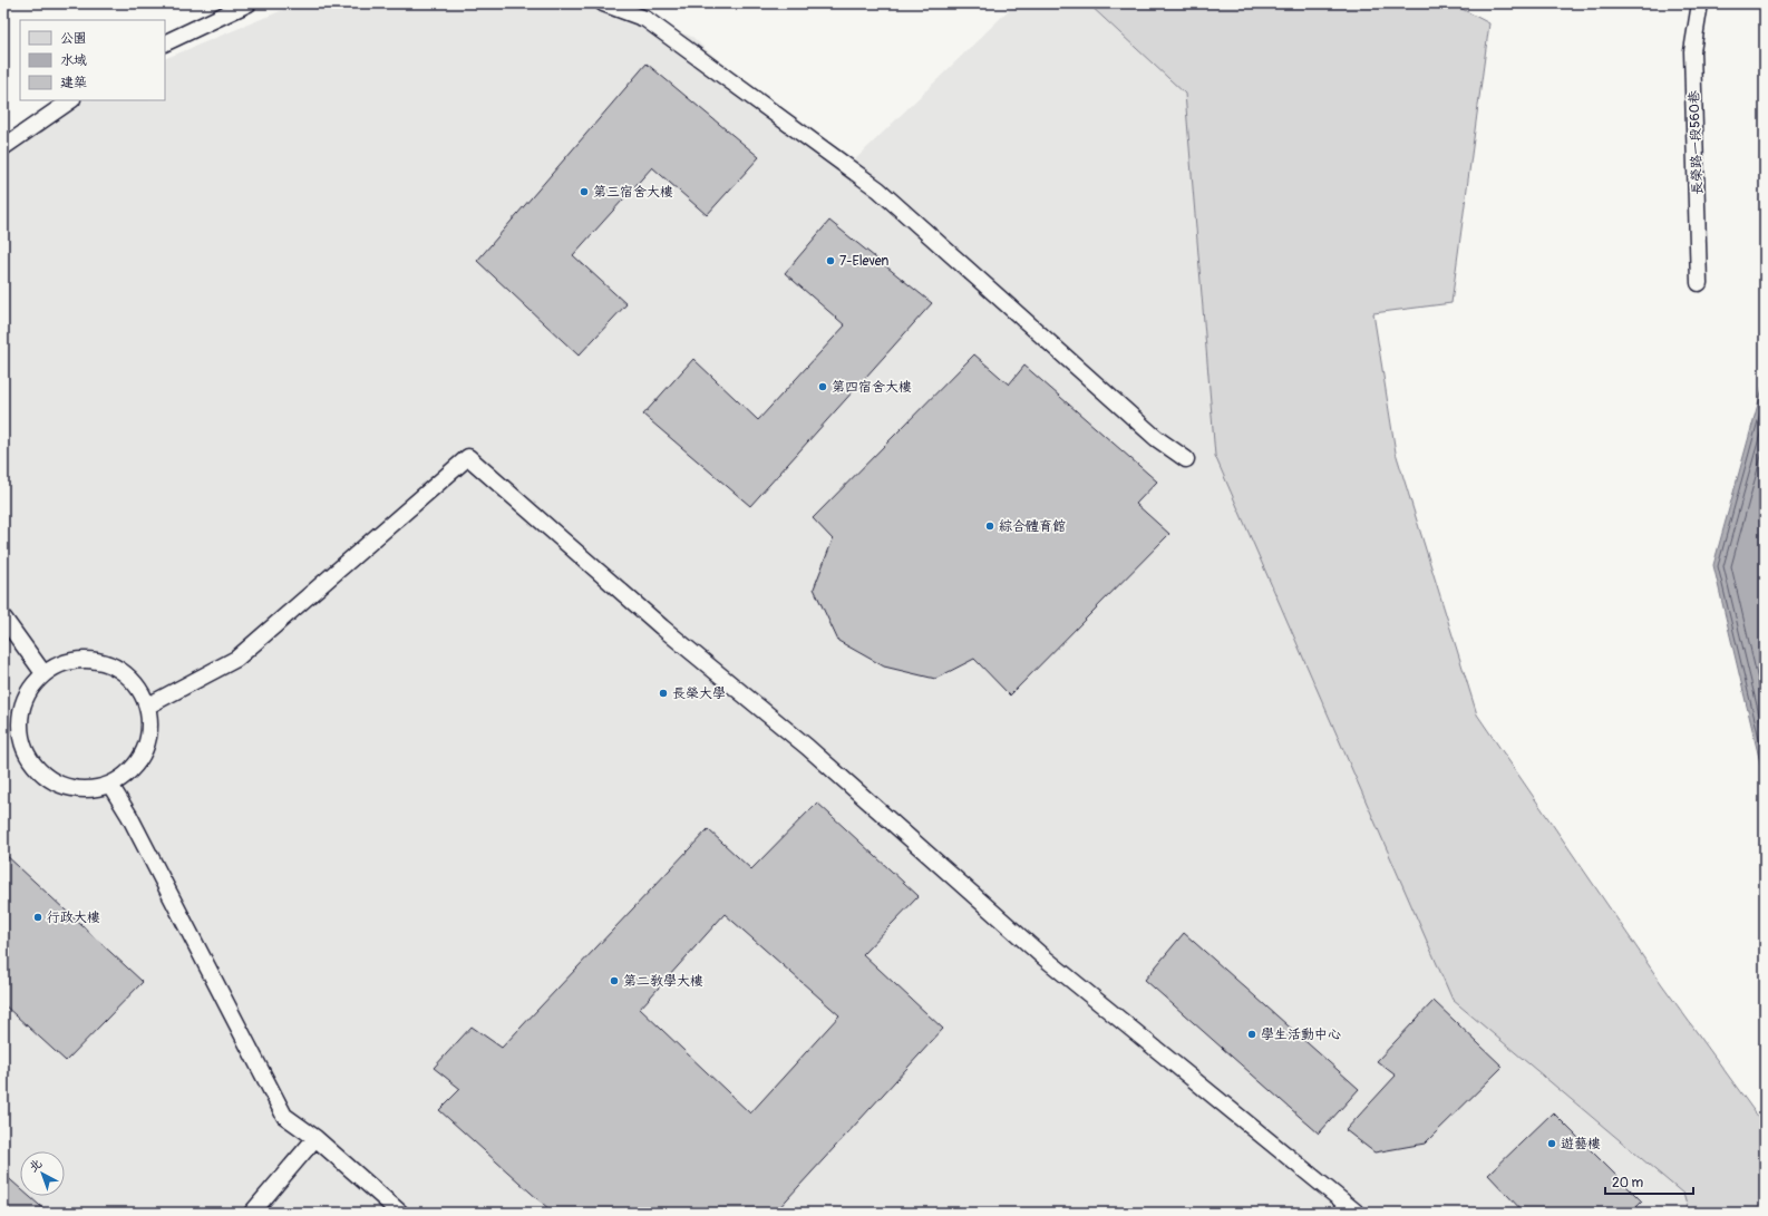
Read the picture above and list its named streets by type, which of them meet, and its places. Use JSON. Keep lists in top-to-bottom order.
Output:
{
  "streets": {
    "lane": ["長榮路一段560巷"]
  },
  "places": [
    "第三宿舍大樓",
    "7-Eleven",
    "第四宿舍大樓",
    "綜合體育館",
    "長榮大學",
    "行政大樓",
    "第二教學大樓",
    "學生活動中心",
    "遊藝樓"
  ],
  "legend": ["公園", "水域", "建築"],
  "scale_bar": "20 m",
  "north": "top left"
}
